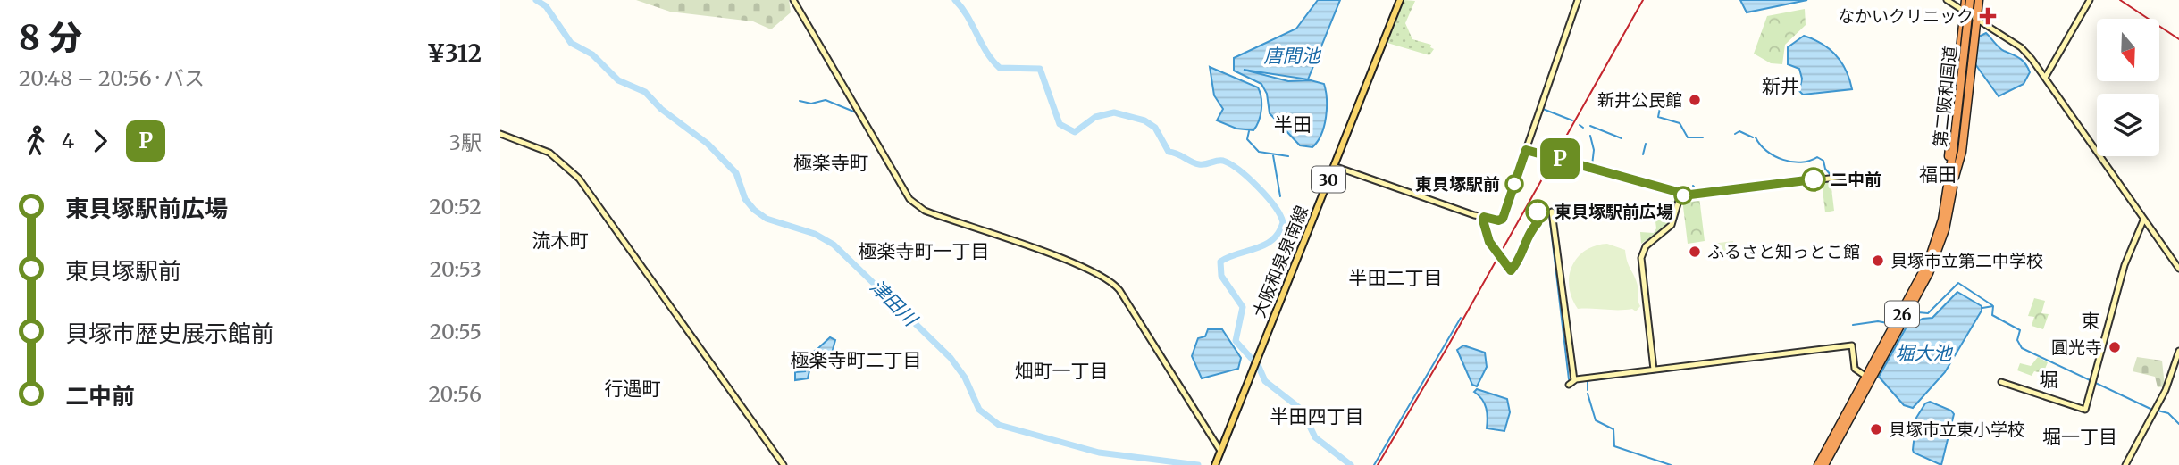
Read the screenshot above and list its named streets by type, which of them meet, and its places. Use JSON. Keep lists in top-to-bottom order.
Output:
{
  "streets": {
    "highway": ["第二阪和国道", "26"],
    "main road": ["30", "大阪和泉泉南線"]
  },
  "districts": [
    "新井",
    "半田",
    "極楽寺町",
    "福田",
    "流木町",
    "極楽寺町一丁目",
    "半田二丁目",
    "東",
    "極楽寺町二丁目",
    "畑町一丁目",
    "堀",
    "行遇町",
    "半田四丁目",
    "堀一丁目"
  ],
  "water": ["唐間池", "津田川", "堀大池"],
  "places": {
    "health": ["なかいクリニック"],
    "other": [
      "新井公民館",
      "二中前",
      "東貝塚駅前",
      "東貝塚駅前広場",
      "ふるさと知っとこ館",
      "貝塚市立第二中学校",
      "圓光寺",
      "貝塚市立東小学校"
    ]
  },
  "lines": ["bus line P"],
  "north": "bottom",
  "page": {
    "heading": ["8 分", "20:48 – 20:56 · バス", "¥312"],
    "on_map": "P",
    "legs": ["4", "P", "3駅"],
    "list": [
      {
        "name": "東貝塚駅前広場",
        "value": "20:52"
      },
      {
        "name": "東貝塚駅前",
        "value": "20:53"
      },
      {
        "name": "貝塚市歴史展示館前",
        "value": "20:55"
      },
      {
        "name": "二中前",
        "value": "20:56"
      }
    ]
  }
}
